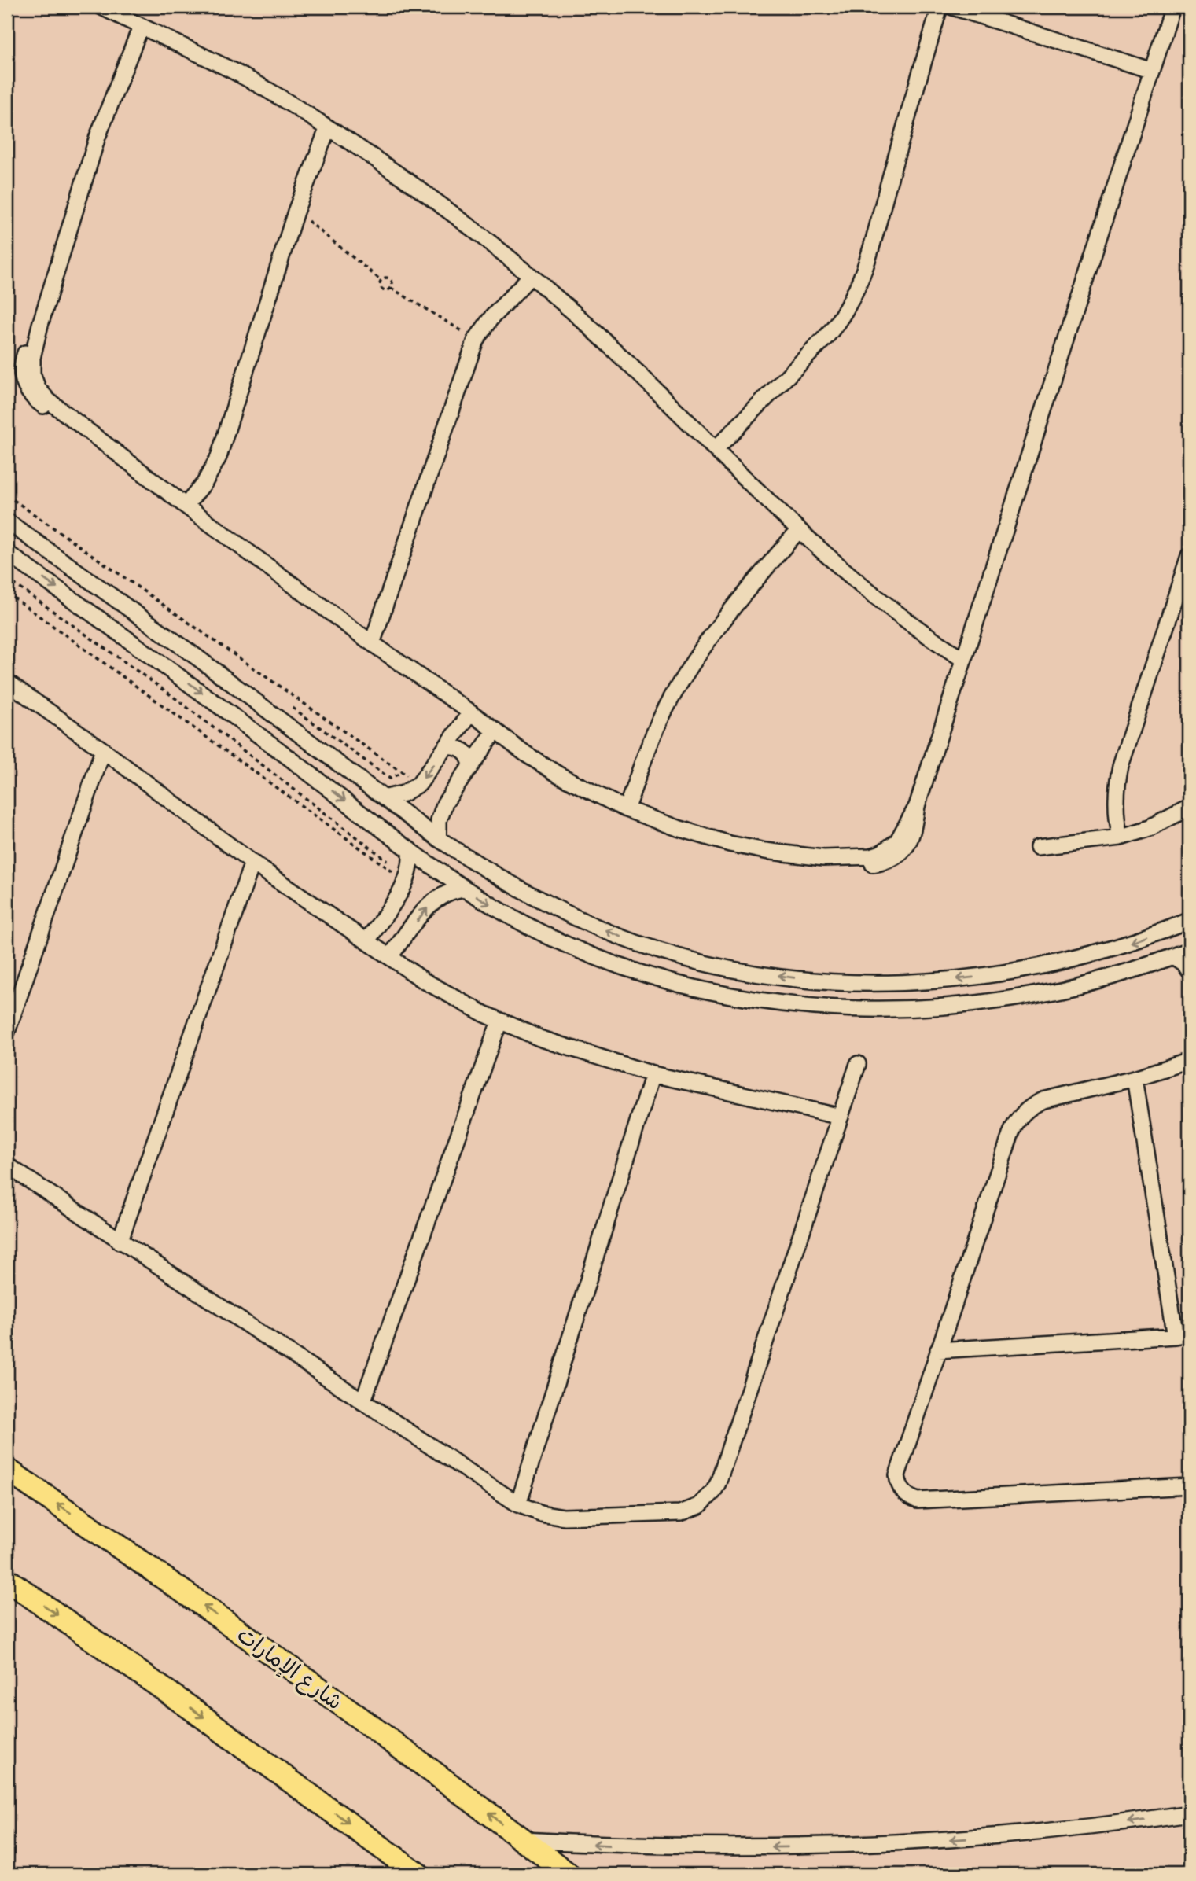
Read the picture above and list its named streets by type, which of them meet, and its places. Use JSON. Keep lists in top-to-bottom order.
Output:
{
  "streets": {
    "highway": ["شارع الإمارات"]
  }
}
